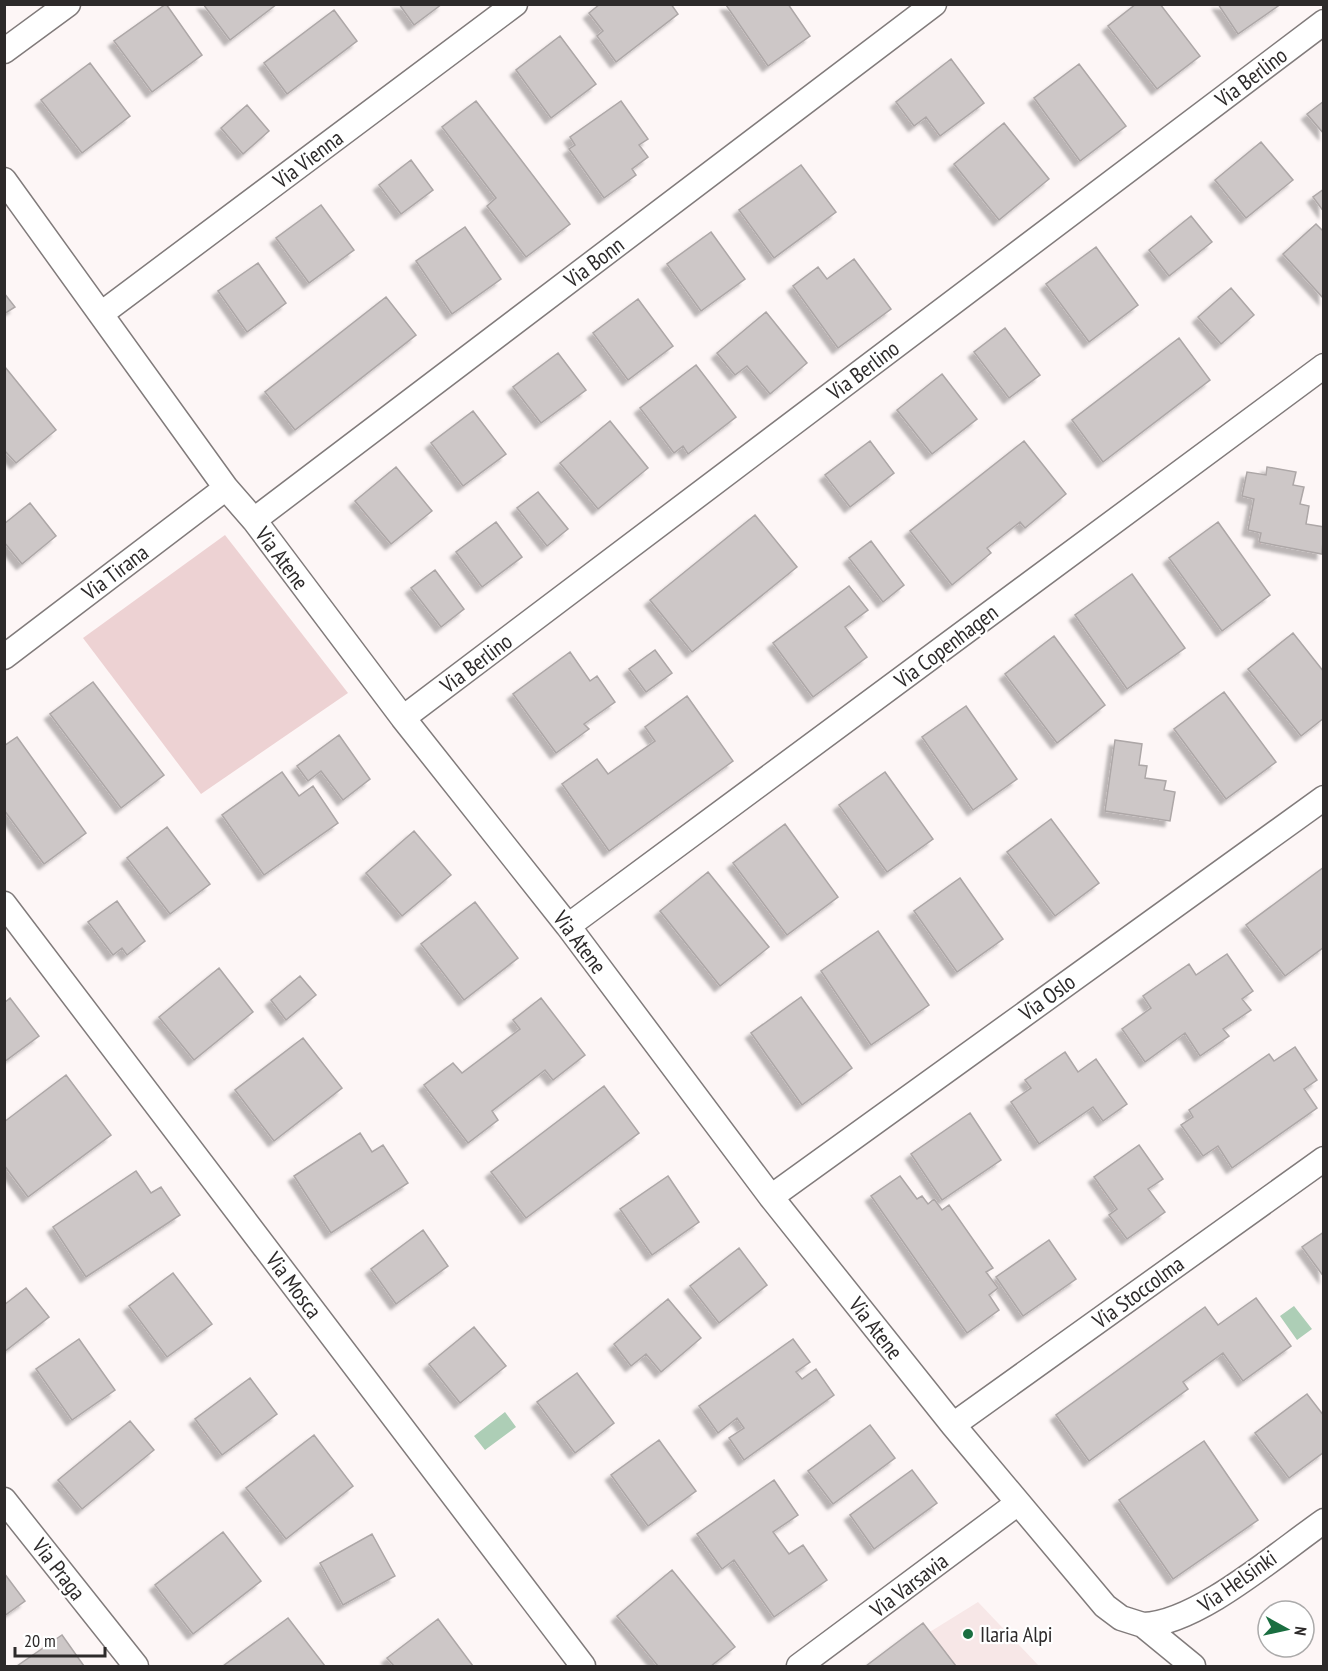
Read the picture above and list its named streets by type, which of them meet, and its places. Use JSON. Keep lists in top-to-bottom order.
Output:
{
  "streets": {
    "street": [
      "Via Berlino",
      "Via Vienna",
      "Via Bonn",
      "Via Atene",
      "Via Tirana",
      "Via Copenhagen",
      "Via Oslo",
      "Via Mosca",
      "Via Stoccolma",
      "Via Praga",
      "Via Helsinki",
      "Via Varsavia"
    ]
  },
  "crossings": [
    ["Via Berlino", "Via Atene"],
    ["Via Vienna", "Via Atene"],
    ["Via Bonn", "Via Atene"],
    ["Via Atene", "Via Tirana"],
    ["Via Atene", "Via Copenhagen"],
    ["Via Atene", "Via Oslo"],
    ["Via Atene", "Via Stoccolma"],
    ["Via Atene", "Via Helsinki"],
    ["Via Atene", "Via Varsavia"]
  ],
  "places": ["Ilaria Alpi"],
  "scale_bar": "20 m",
  "north": "right"
}
